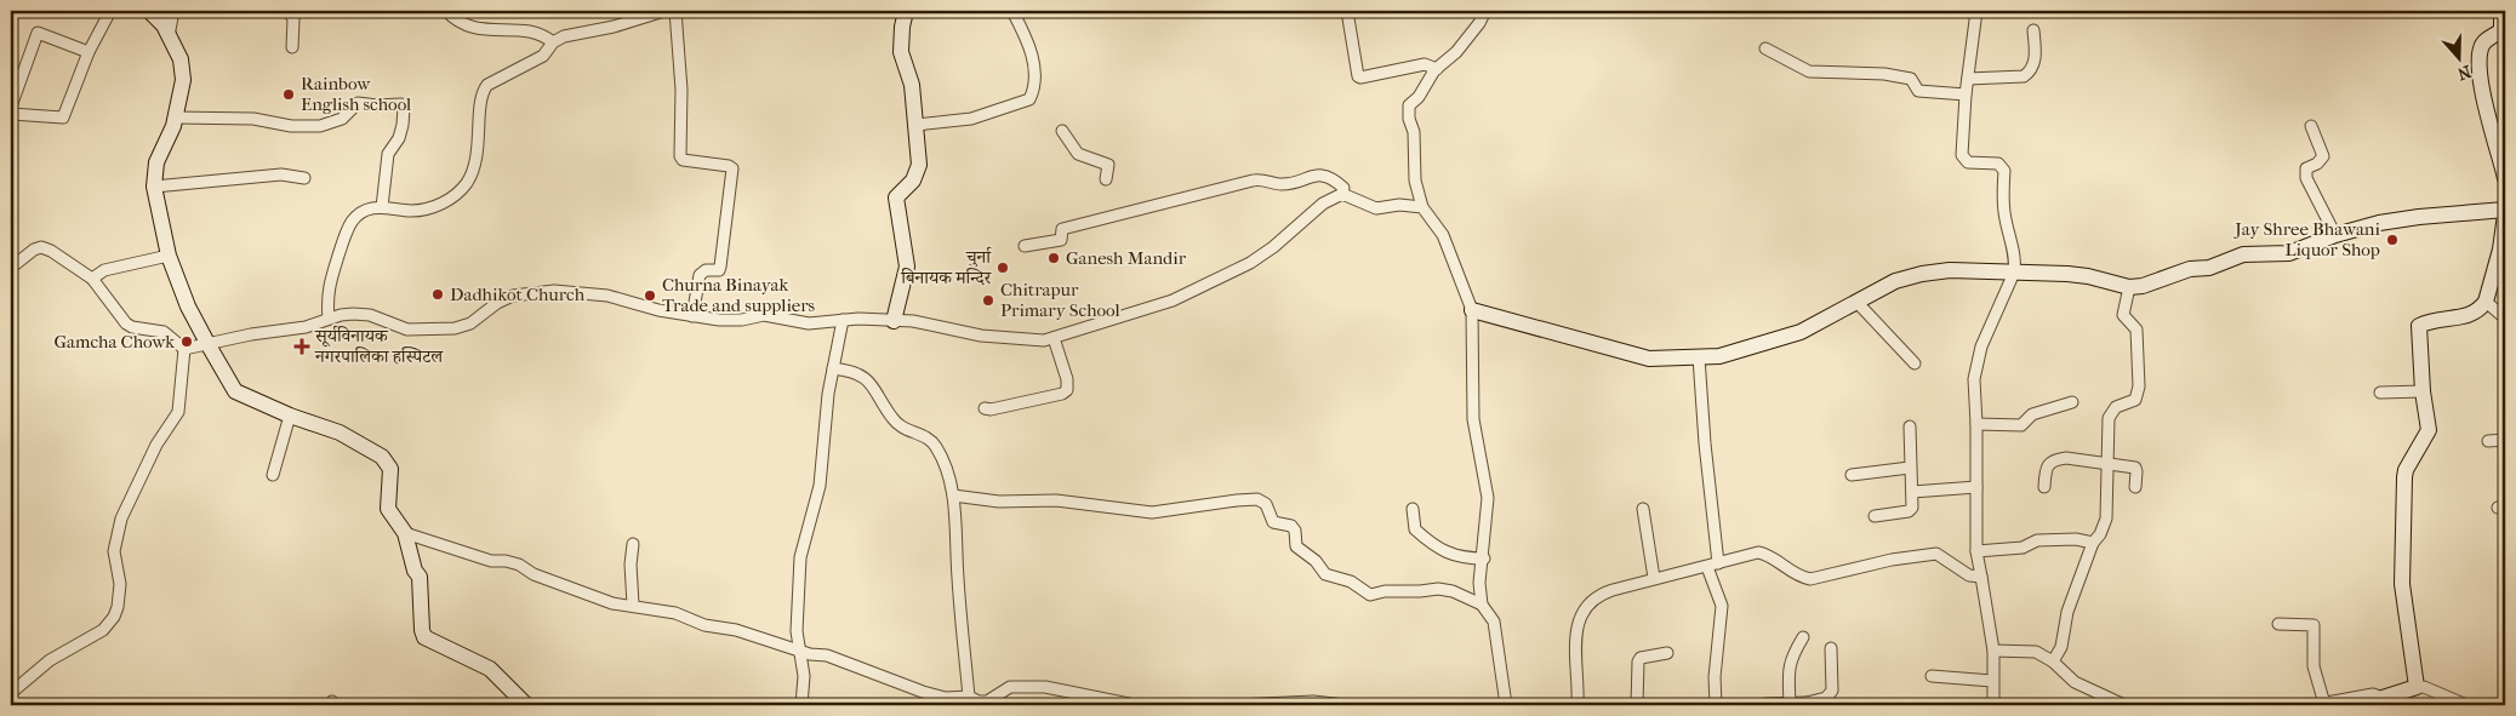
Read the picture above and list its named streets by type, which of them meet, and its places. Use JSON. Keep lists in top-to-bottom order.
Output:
{
  "places": {
    "other": [
      "Rainbow English school",
      "Jay Shree Bhawani Liquor Shop",
      "Ganesh Mandir",
      "चुर्ना बिनायक मन्दिर",
      "Dadhikot Church",
      "Churna Binayak Trade and suppliers",
      "Chitrapur Primary School",
      "Gamcha Chowk"
    ],
    "health": ["सूर्यविनायक नगरपालिका हस्पिटल"]
  },
  "north": "bottom"
}
